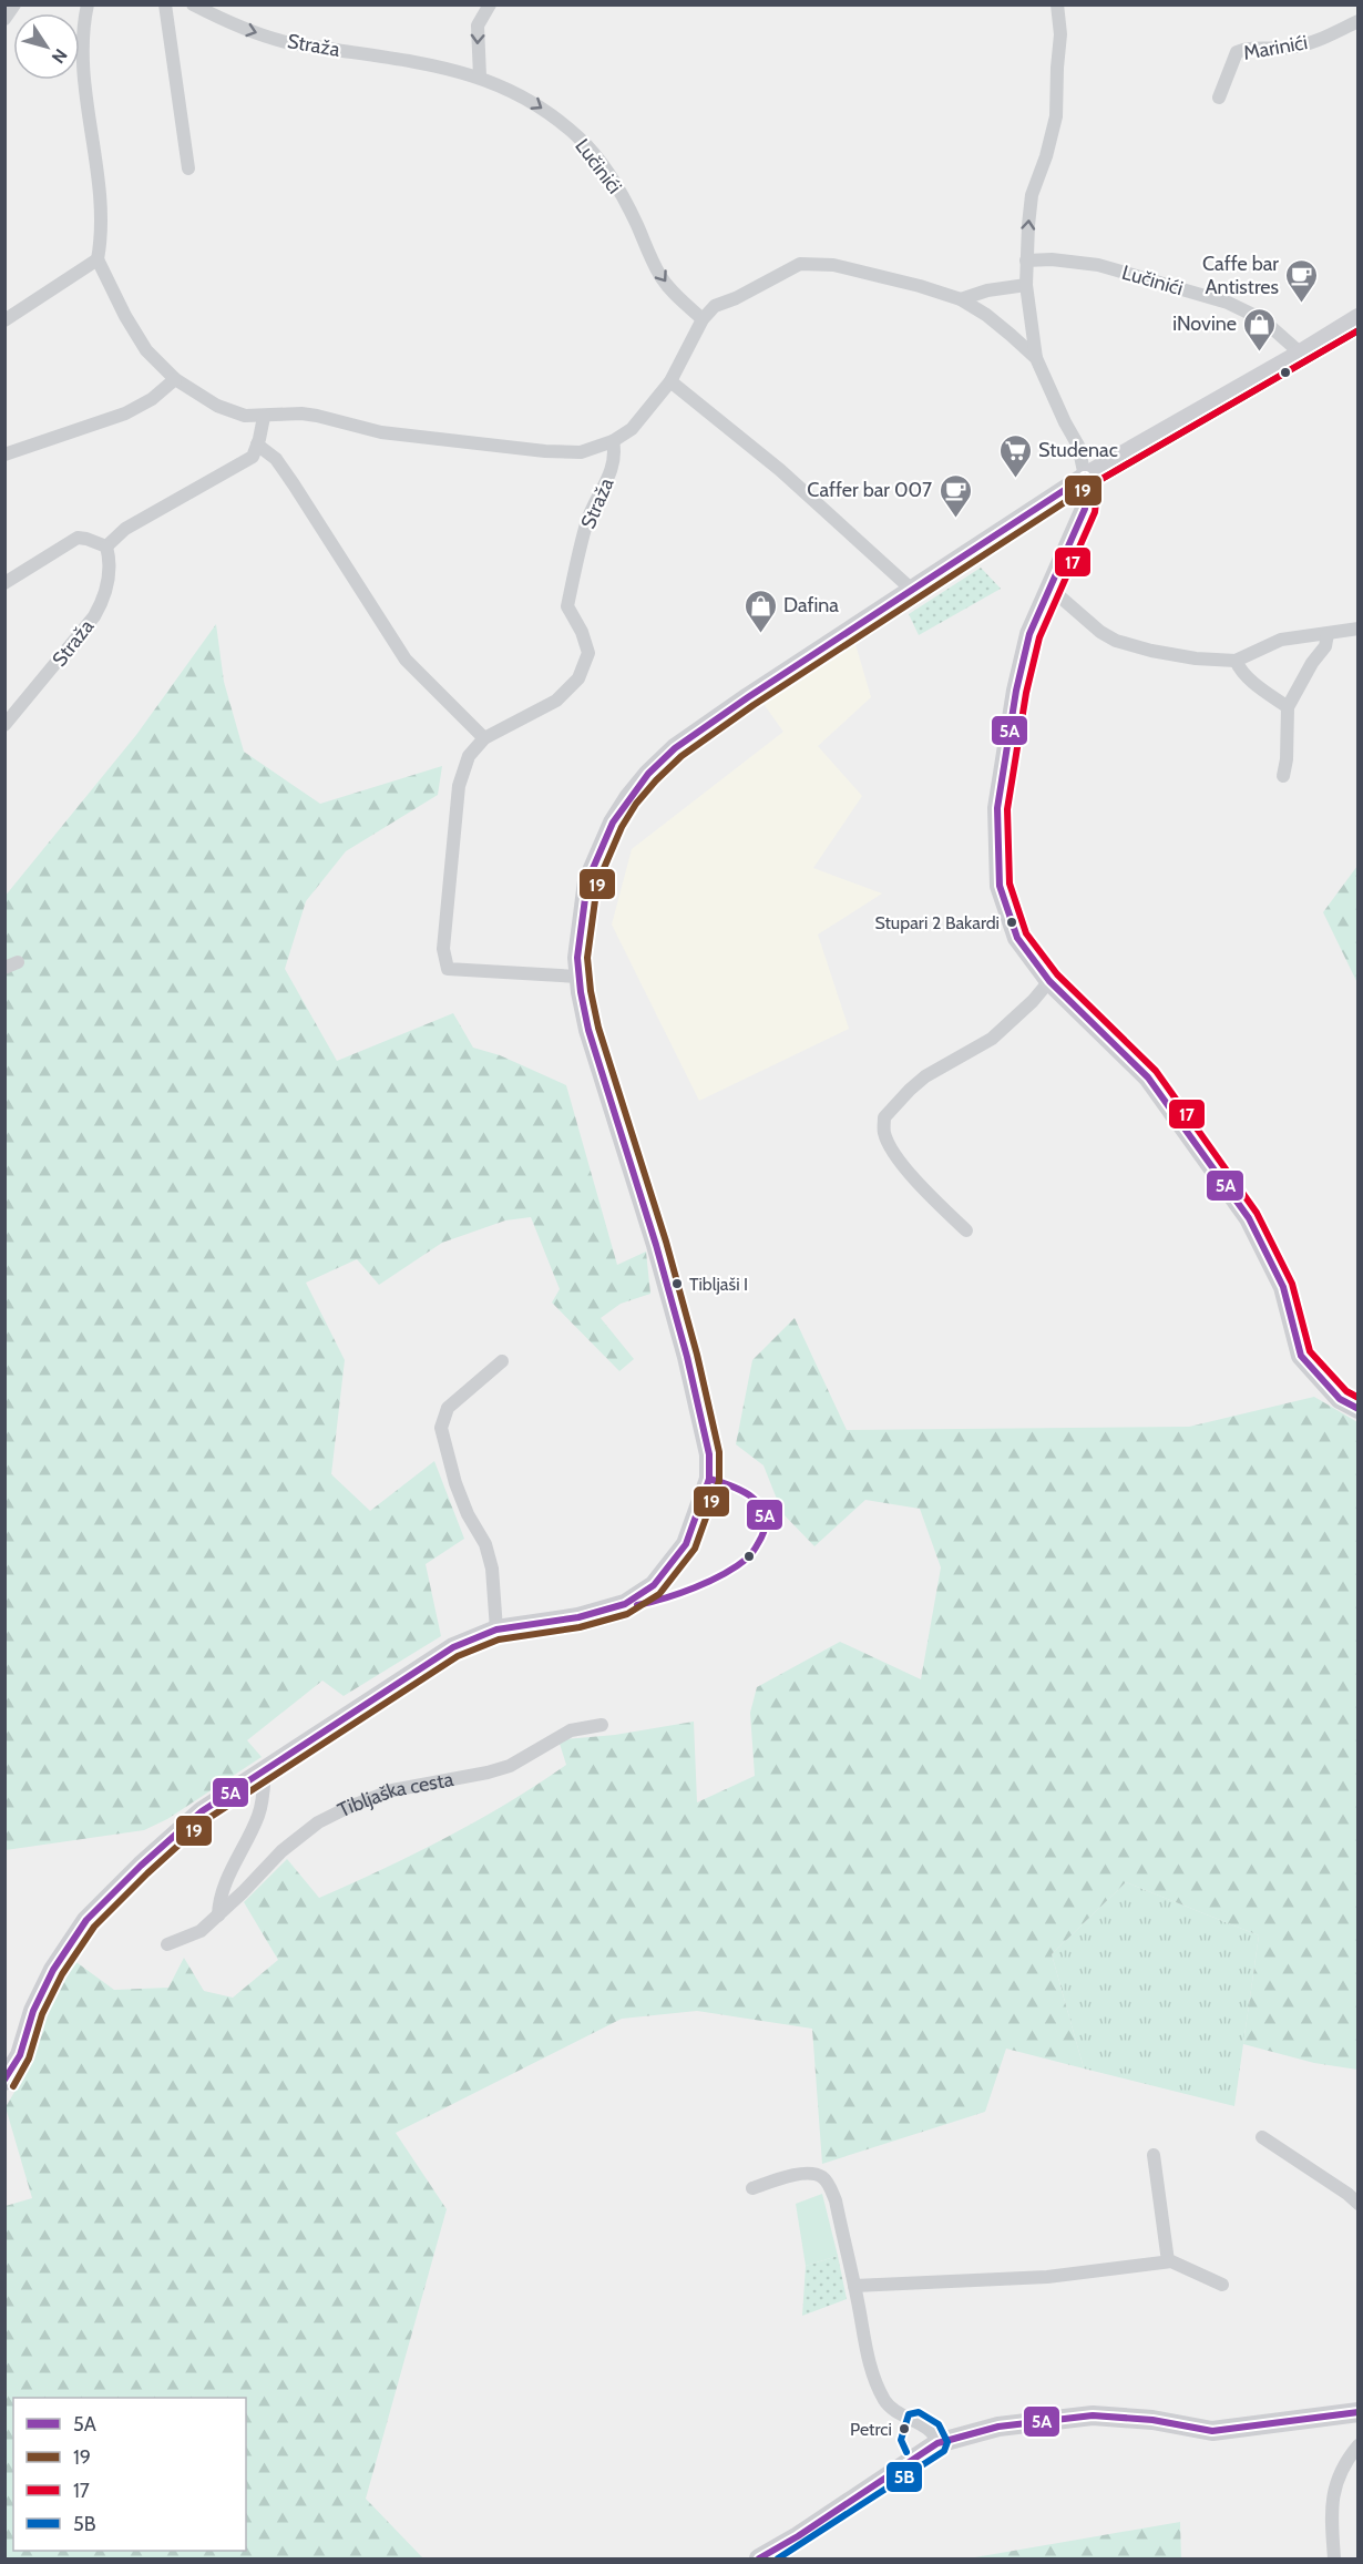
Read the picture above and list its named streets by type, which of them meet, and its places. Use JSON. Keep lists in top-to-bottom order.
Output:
{
  "streets": {
    "street": [
      "Straža",
      "Marinići",
      "Lučinići",
      "Tibljaška cesta"
    ]
  },
  "crossings": [
    ["Straža", "Lučinići"]
  ],
  "one_way": ["Lučinići"],
  "places": {
    "cafe": ["Caffe bar Antistres", "Caffer bar 007"],
    "shop": ["iNovine", "Dafina"],
    "supermarket": ["Studenac"],
    "other": ["Stupari 2 Bakardi", "Tibljaši I", "Petrci"]
  },
  "lines": [
    "transit line 19",
    "transit line 17",
    "transit line 5A",
    "transit line 5B"
  ],
  "legend": [
    "5A",
    "19",
    "17",
    "5B"
  ],
  "north": "bottom right"
}
